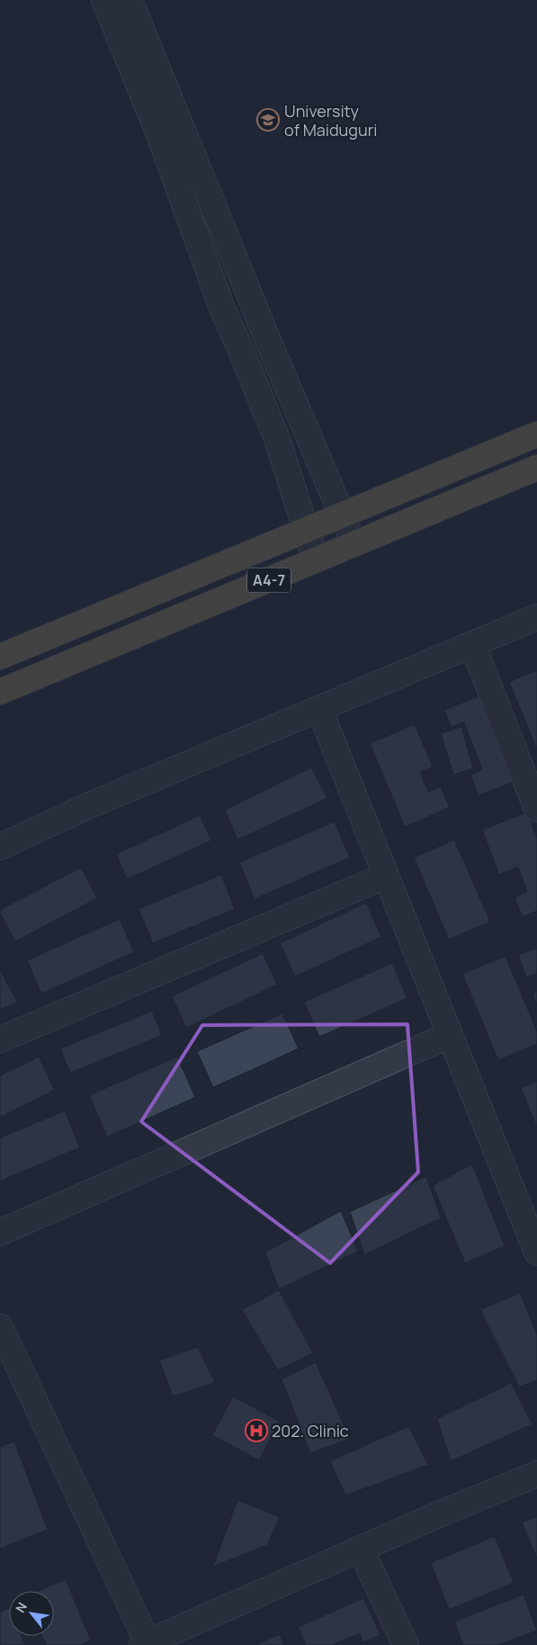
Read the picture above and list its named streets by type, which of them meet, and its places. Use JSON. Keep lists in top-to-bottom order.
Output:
{
  "streets": {
    "highway": ["A4-7"]
  },
  "places": {
    "school or university": ["University of Maiduguri"],
    "hospital": ["202. Clinic"]
  },
  "north": "top left"
}
